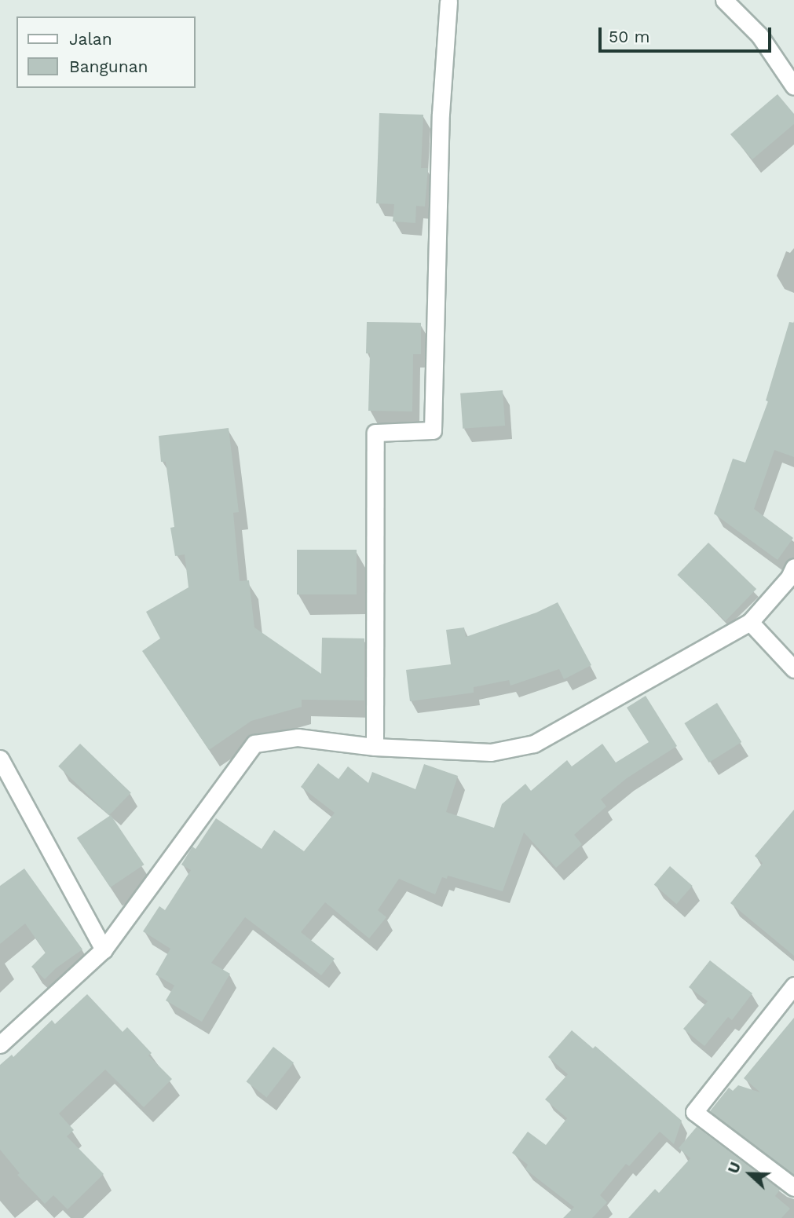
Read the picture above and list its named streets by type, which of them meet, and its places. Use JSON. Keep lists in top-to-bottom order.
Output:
{
  "legend": ["Jalan", "Bangunan"],
  "scale_bar": "50 m",
  "north": "left"
}
